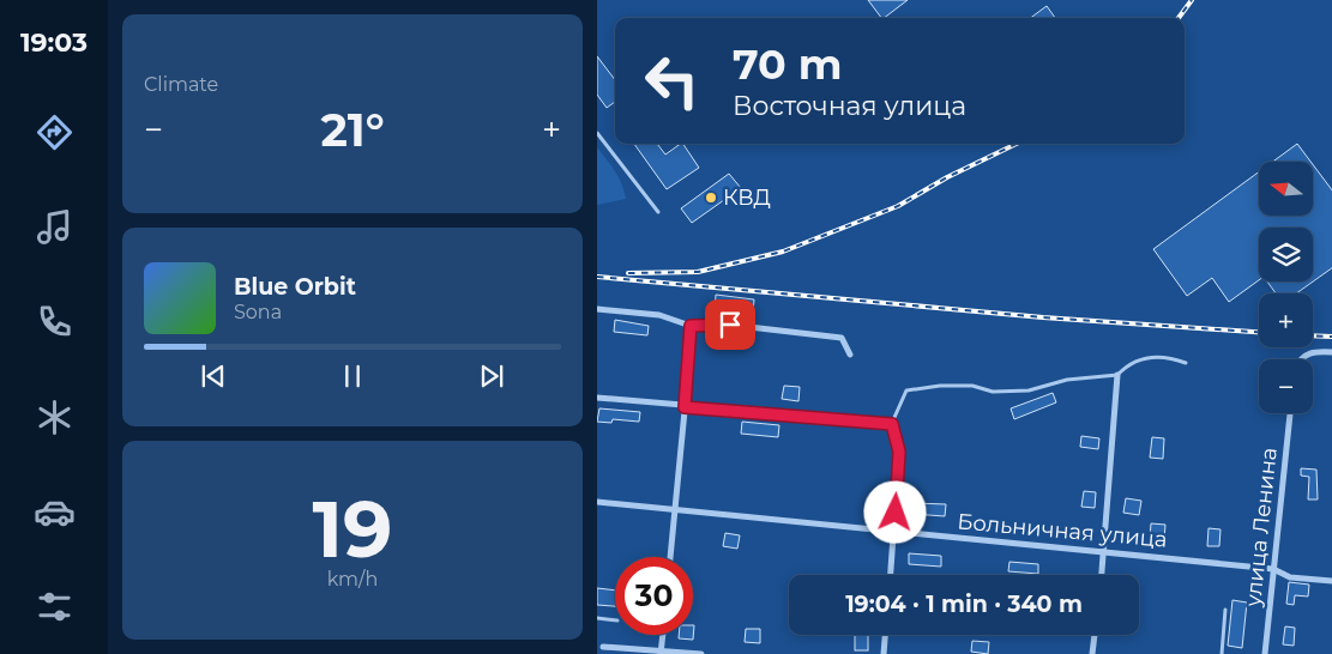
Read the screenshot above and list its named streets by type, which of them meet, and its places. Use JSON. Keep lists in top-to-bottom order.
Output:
{
  "streets": {
    "street": ["улица Ленина", "Больничная улица"]
  },
  "crossings": [
    ["улица Ленина", "Больничная улица"]
  ],
  "places": ["КВД"],
  "north": "left",
  "page": {
    "tabs": "19:03",
    "tile": [
      "Climate",
      ["19", "km/h"]
    ],
    "turn": ["70 m", "Восточная улица"],
    "heat": ["−", "21°", "+"],
    "map_buttons": ["+", "−"],
    "song": ["Blue Orbit", "Sona"],
    "limit": "30",
    "trip": "19:04 · 1 min · 340 m"
  }
}
